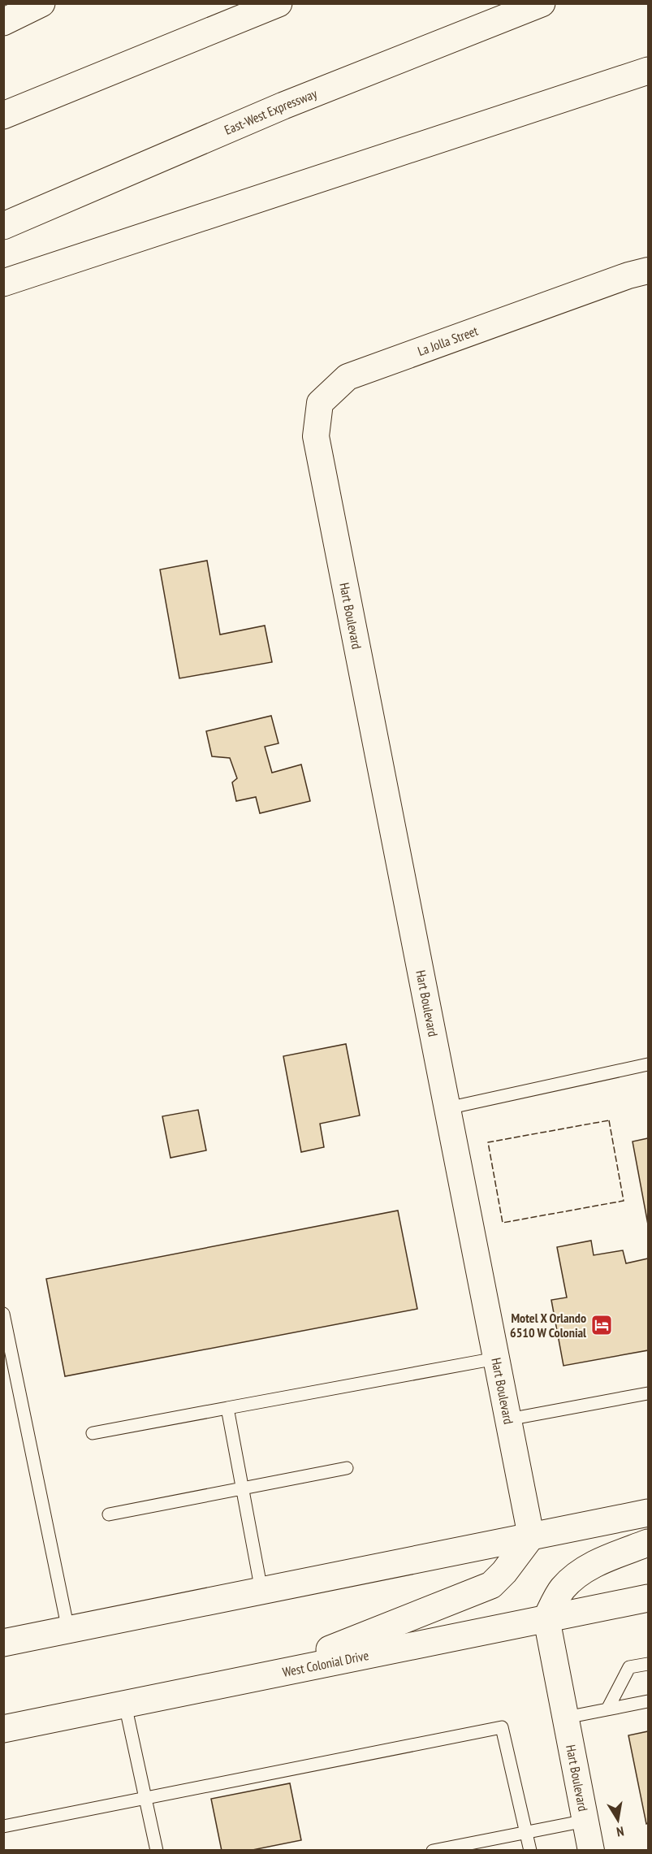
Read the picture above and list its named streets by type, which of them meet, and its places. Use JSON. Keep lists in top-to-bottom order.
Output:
{
  "streets": {
    "highway": ["East-West Expressway", "West Colonial Drive"],
    "street": ["La Jolla Street", "Hart Boulevard"]
  },
  "crossings": [
    ["La Jolla Street", "Hart Boulevard"],
    ["Hart Boulevard", "West Colonial Drive"]
  ],
  "places": {
    "hotel": ["Motel X Orlando 6510 W Colonial"]
  },
  "north": "bottom"
}
